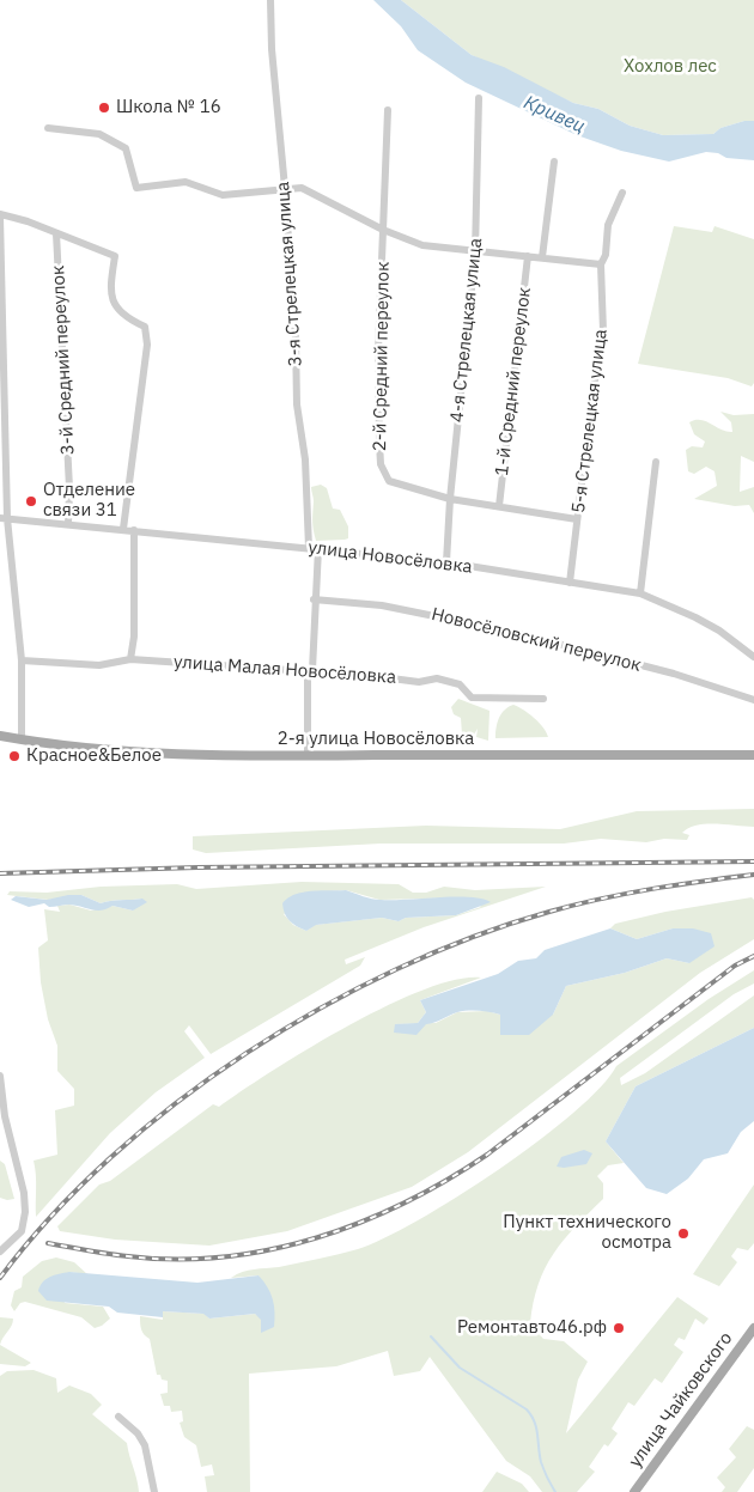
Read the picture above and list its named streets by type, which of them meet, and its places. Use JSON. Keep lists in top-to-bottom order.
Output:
{
  "streets": {
    "main road": ["2-я улица Новосёловка", "улица Чайковского"],
    "street": [
      "3-я Стрелецкая улица",
      "4-я Стрелецкая улица",
      "2-й Средний переулок",
      "3-й Средний переулок",
      "1-й Средний переулок",
      "5-я Стрелецкая улица",
      "улица Новосёловка",
      "Новосёловский переулок",
      "улица Малая Новосёловка"
    ]
  },
  "crossings": [
    ["3-я Стрелецкая улица", "улица Новосёловка"],
    ["3-я Стрелецкая улица", "Новосёловский переулок"],
    ["3-я Стрелецкая улица", "улица Малая Новосёловка"],
    ["3-я Стрелецкая улица", "2-я улица Новосёловка"],
    ["4-я Стрелецкая улица", "2-й Средний переулок"],
    ["4-я Стрелецкая улица", "улица Новосёловка"],
    ["2-й Средний переулок", "1-й Средний переулок"],
    ["2-й Средний переулок", "5-я Стрелецкая улица"],
    ["3-й Средний переулок", "улица Новосёловка"],
    ["5-я Стрелецкая улица", "улица Новосёловка"]
  ],
  "water": ["Кривец"],
  "parks": ["Хохлов лес"],
  "places": [
    "Школа № 16",
    "Отделение связи 31",
    "Красное&Белое",
    "Пункт технического осмотра",
    "Ремонтавто46.рф"
  ]
}
